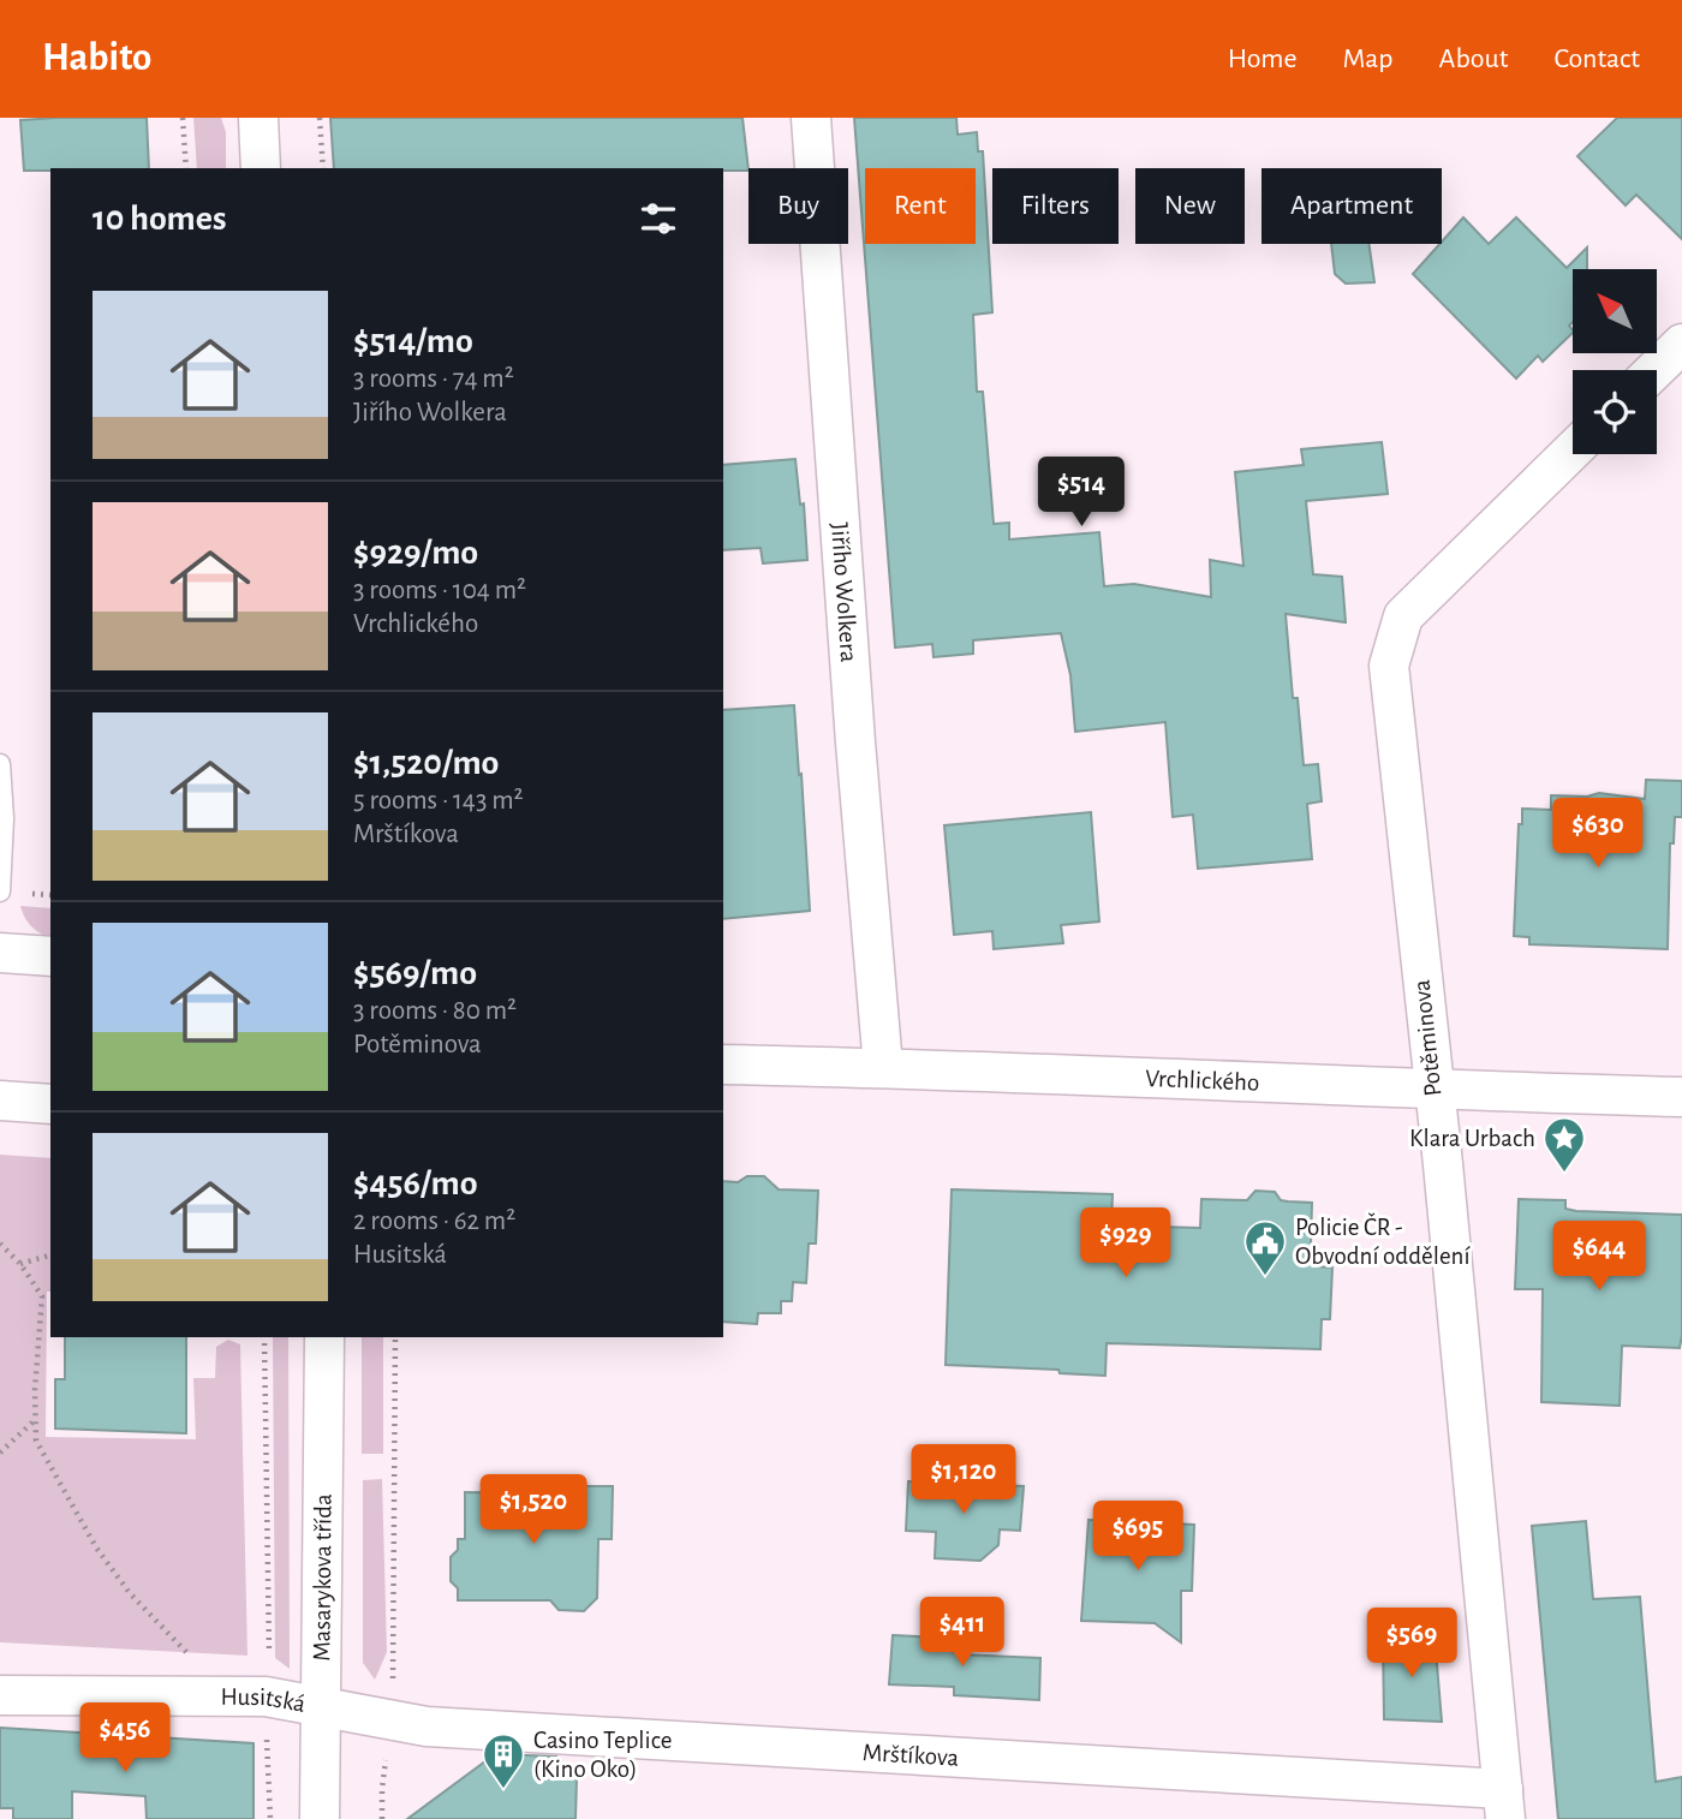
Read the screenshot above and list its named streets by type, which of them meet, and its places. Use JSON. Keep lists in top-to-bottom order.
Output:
{
  "streets": {
    "street": [
      "Jiřího Wolkera",
      "Potěminova",
      "Vrchlického",
      "Masarykova třída",
      "Husitská",
      "Mrštíkova"
    ]
  },
  "crossings": [
    ["Jiřího Wolkera", "Vrchlického"],
    ["Potěminova", "Vrchlického"],
    ["Potěminova", "Mrštíkova"],
    ["Masarykova třída", "Husitská"],
    ["Masarykova třída", "Mrštíkova"],
    ["Husitská", "Mrštíkova"]
  ],
  "places": {
    "place": ["Klara Urbach"],
    "public building": ["Policie ČR - Obvodní oddělení"],
    "building": ["Casino Teplice (Kino Oko)"]
  },
  "north": "top left",
  "page": {
    "header": "Habito",
    "nav": [
      "Home",
      "Map",
      "About",
      "Contact"
    ],
    "chip": [
      "Buy",
      "Rent",
      "Filters",
      "New",
      "Apartment"
    ],
    "heading": "10 homes",
    "list": [
      {
        "name": "$514/mo",
        "note": "3 rooms · 74 m² · Jiřího Wolkera"
      },
      {
        "name": "$929/mo",
        "note": "3 rooms · 104 m² · Vrchlického"
      },
      {
        "name": "$1,520/mo",
        "note": "5 rooms · 143 m² · Mrštíkova"
      },
      {
        "name": "$569/mo",
        "note": "3 rooms · 80 m² · Potěminova"
      },
      {
        "name": "$456/mo",
        "note": "2 rooms · 62 m² · Husitská"
      }
    ],
    "price": [
      "$514",
      "$630",
      "$929",
      "$644",
      "$1,120",
      "$1,520",
      "$695",
      "$411",
      "$569",
      "$456"
    ]
  }
}
